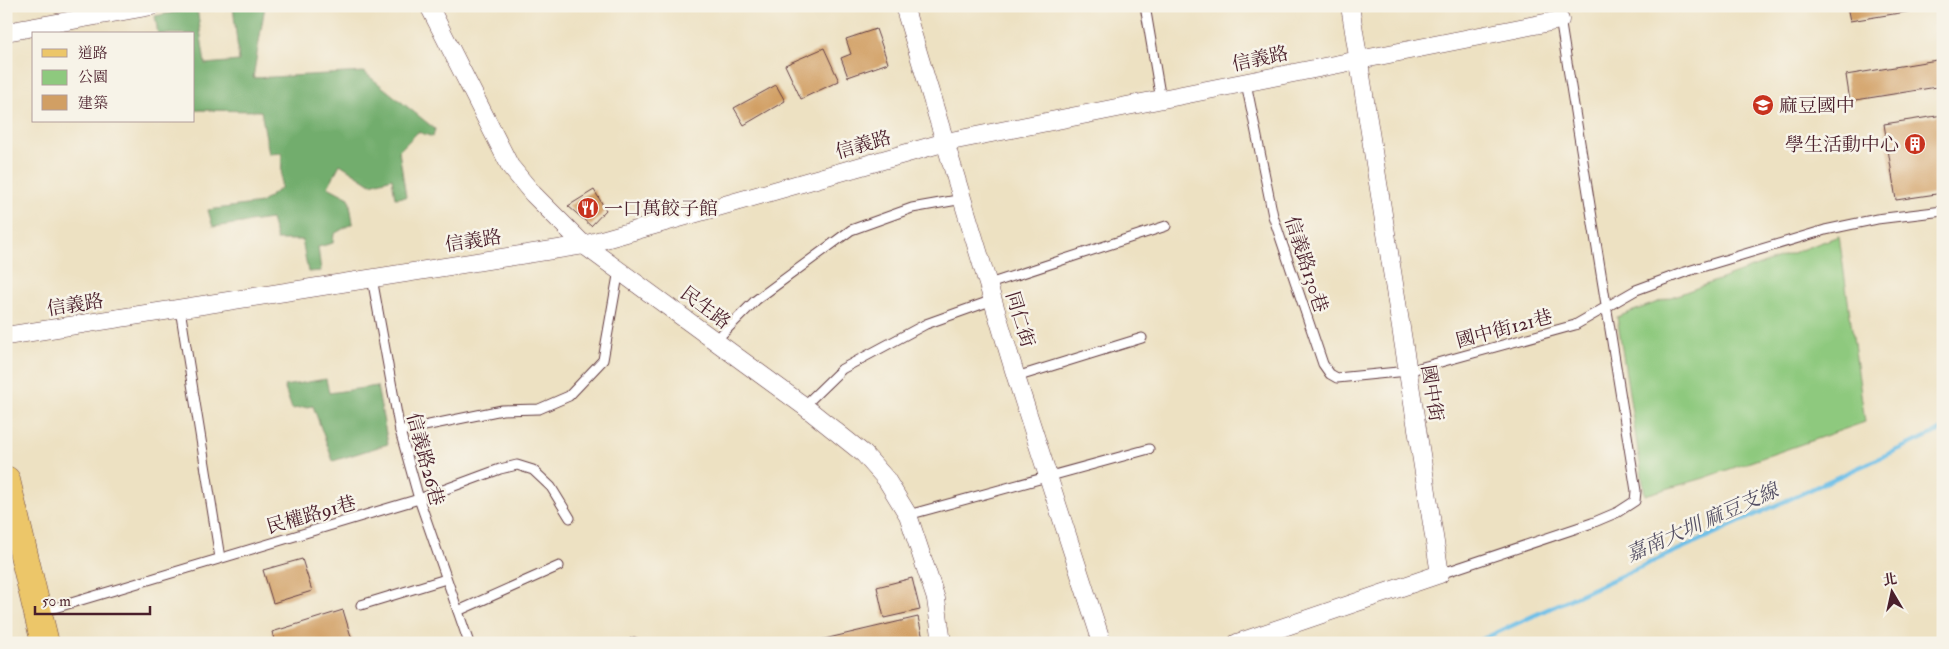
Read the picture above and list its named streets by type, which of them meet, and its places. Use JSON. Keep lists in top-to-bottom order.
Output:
{
  "streets": {
    "street": [
      "信義路",
      "民生路",
      "同仁街",
      "國中街"
    ],
    "lane": [
      "信義路130巷",
      "國中街121巷",
      "信義路26巷",
      "民權路91巷"
    ]
  },
  "crossings": [
    ["信義路", "信義路130巷"],
    ["信義路", "民生路"],
    ["信義路", "同仁街"],
    ["信義路", "國中街"],
    ["信義路", "信義路26巷"],
    ["信義路130巷", "國中街121巷"],
    ["信義路130巷", "國中街"],
    ["國中街121巷", "國中街"],
    ["信義路26巷", "民權路91巷"]
  ],
  "water": ["嘉南大圳 麻豆支線"],
  "places": {
    "school or university": ["麻豆國中"],
    "building": ["學生活動中心"],
    "restaurant": ["一口萬餃子館"]
  },
  "legend": ["道路", "公園", "建築"],
  "scale_bar": "50 m",
  "north": "top"
}
